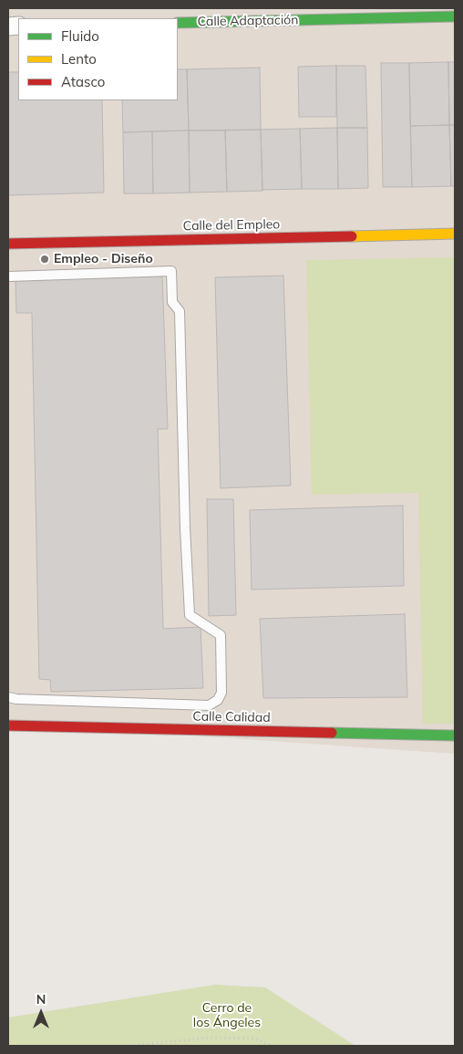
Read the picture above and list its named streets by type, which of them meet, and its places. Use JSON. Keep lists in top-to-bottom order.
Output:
{
  "streets": {
    "street": ["Calle Adaptación", "Calle del Empleo", "Calle Calidad"]
  },
  "parks": ["Cerro de los Ángeles"],
  "places": ["Empleo - Diseño"],
  "legend": ["Fluido", "Lento", "Atasco"],
  "north": "top"
}
